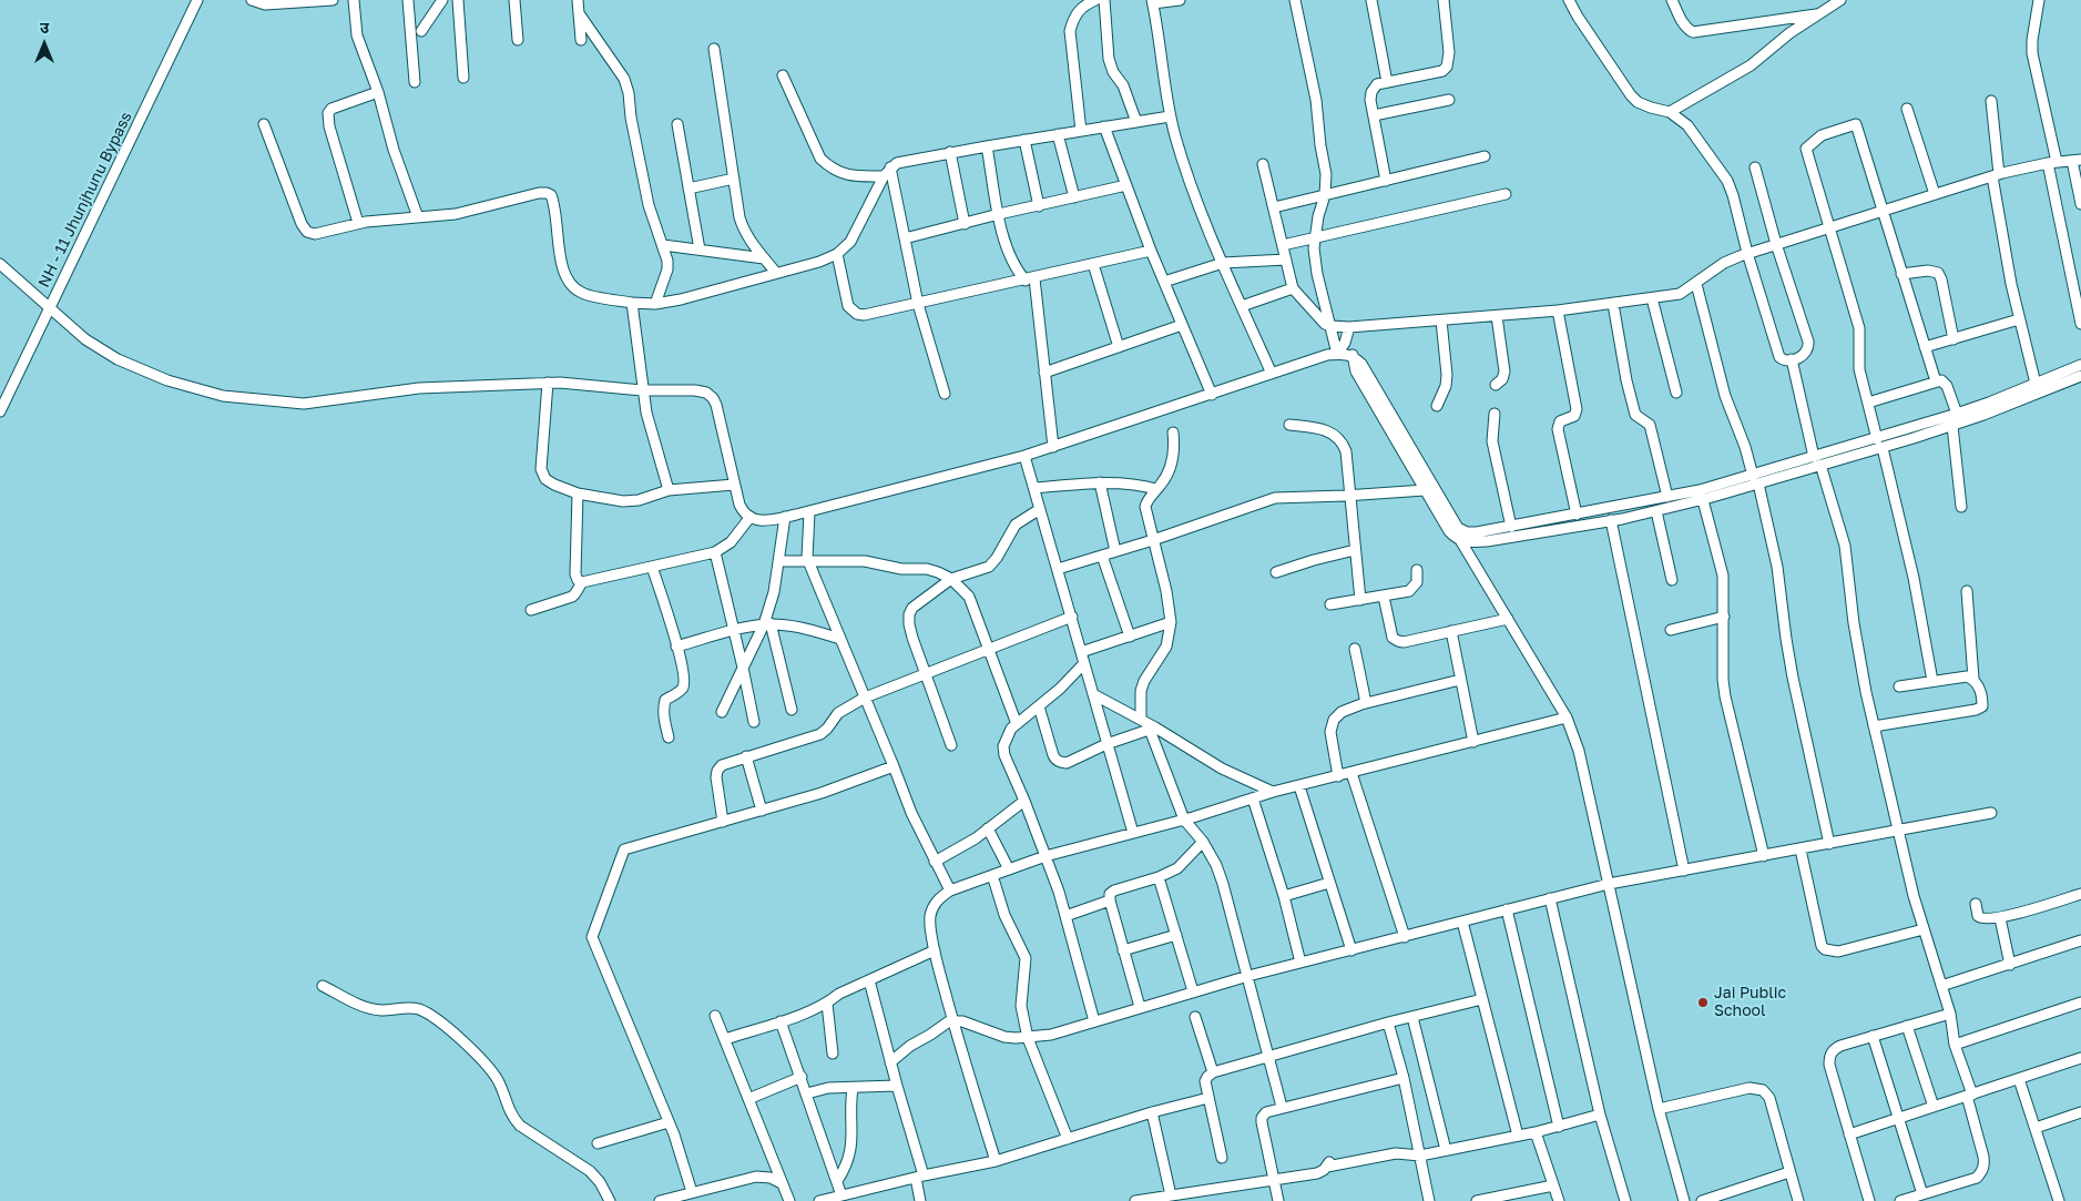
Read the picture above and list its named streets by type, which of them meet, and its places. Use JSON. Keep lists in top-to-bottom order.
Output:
{
  "streets": {
    "street": ["NH - 11 Jhunjhunu Bypass"]
  },
  "places": ["Jai Public School"],
  "north": "top"
}
